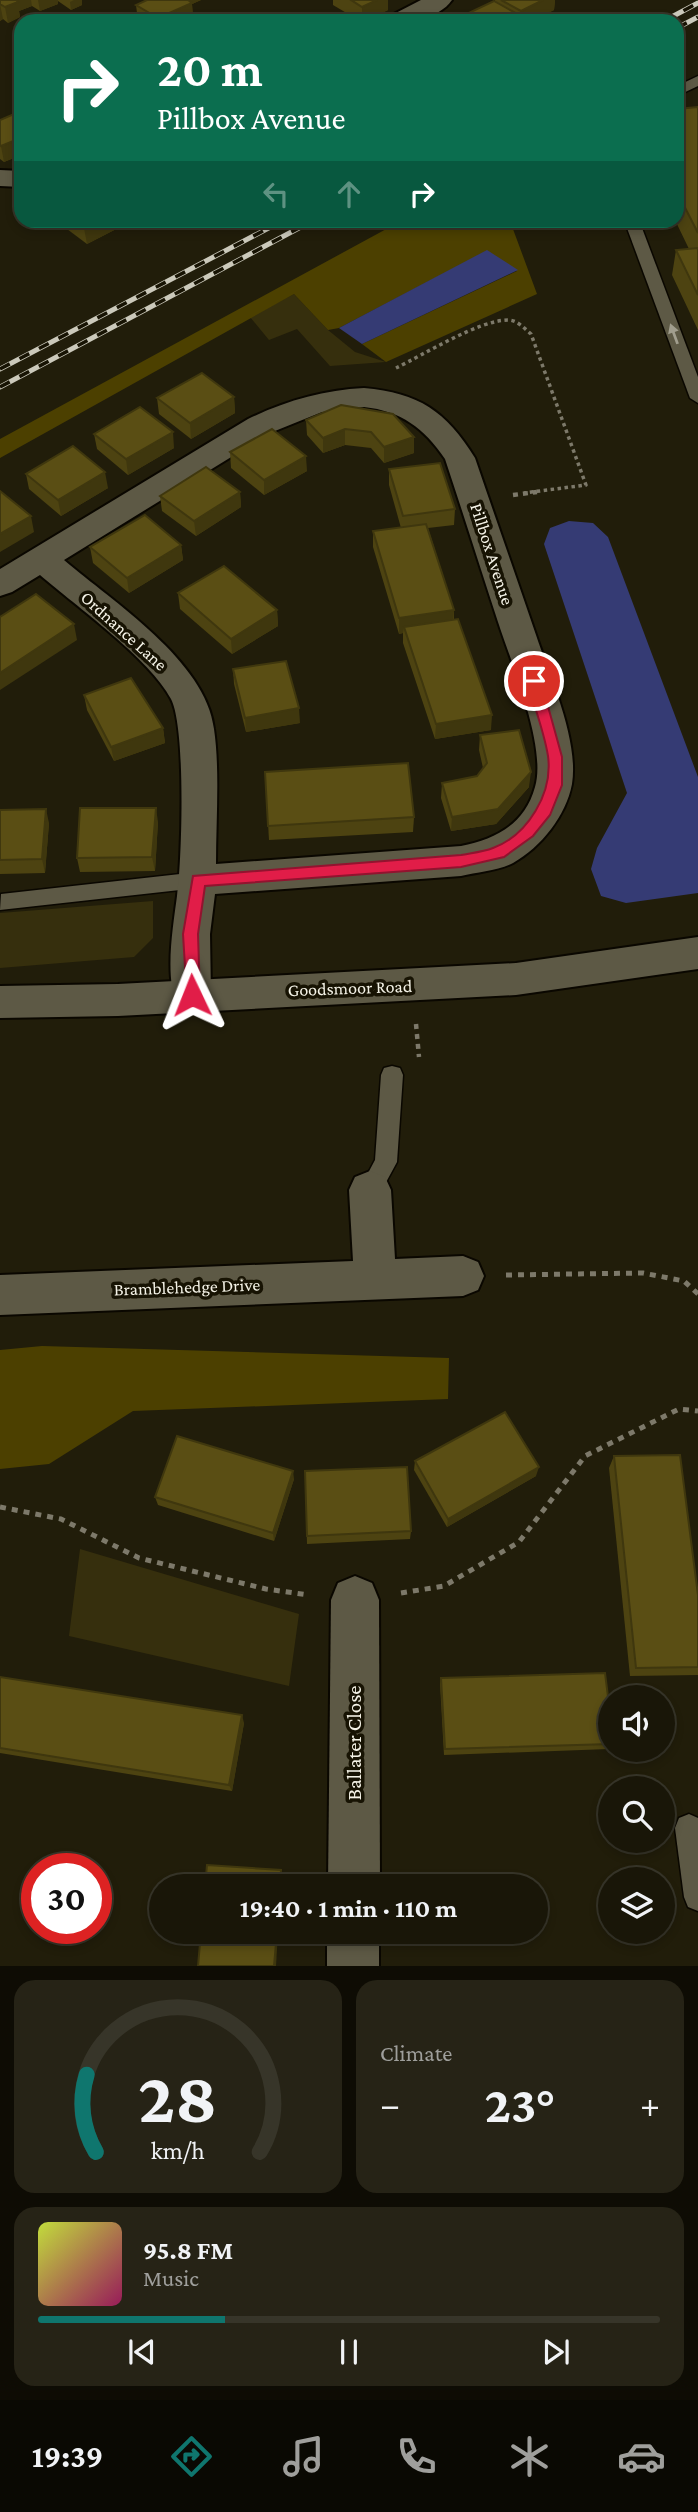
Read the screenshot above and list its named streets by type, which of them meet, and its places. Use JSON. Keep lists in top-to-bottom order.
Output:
{
  "streets": {
    "street": [
      "Pillbox Avenue",
      "Ordnance Lane",
      "Goodsmoor Road",
      "Bramblehedge Drive",
      "Ballater Close"
    ]
  },
  "crossings": [
    ["Pillbox Avenue", "Ordnance Lane"],
    ["Ordnance Lane", "Goodsmoor Road"]
  ],
  "page": {
    "turn": ["20 m", "Pillbox Avenue"],
    "limit": "30",
    "trip": "19:40 · 1 min · 110 m",
    "tile": "Climate",
    "heat": ["−", "23°", "+"],
    "song": ["95.8 FM", "Music"],
    "tabs": "19:39",
    "gauge": ["28", "km/h"]
  }
}
